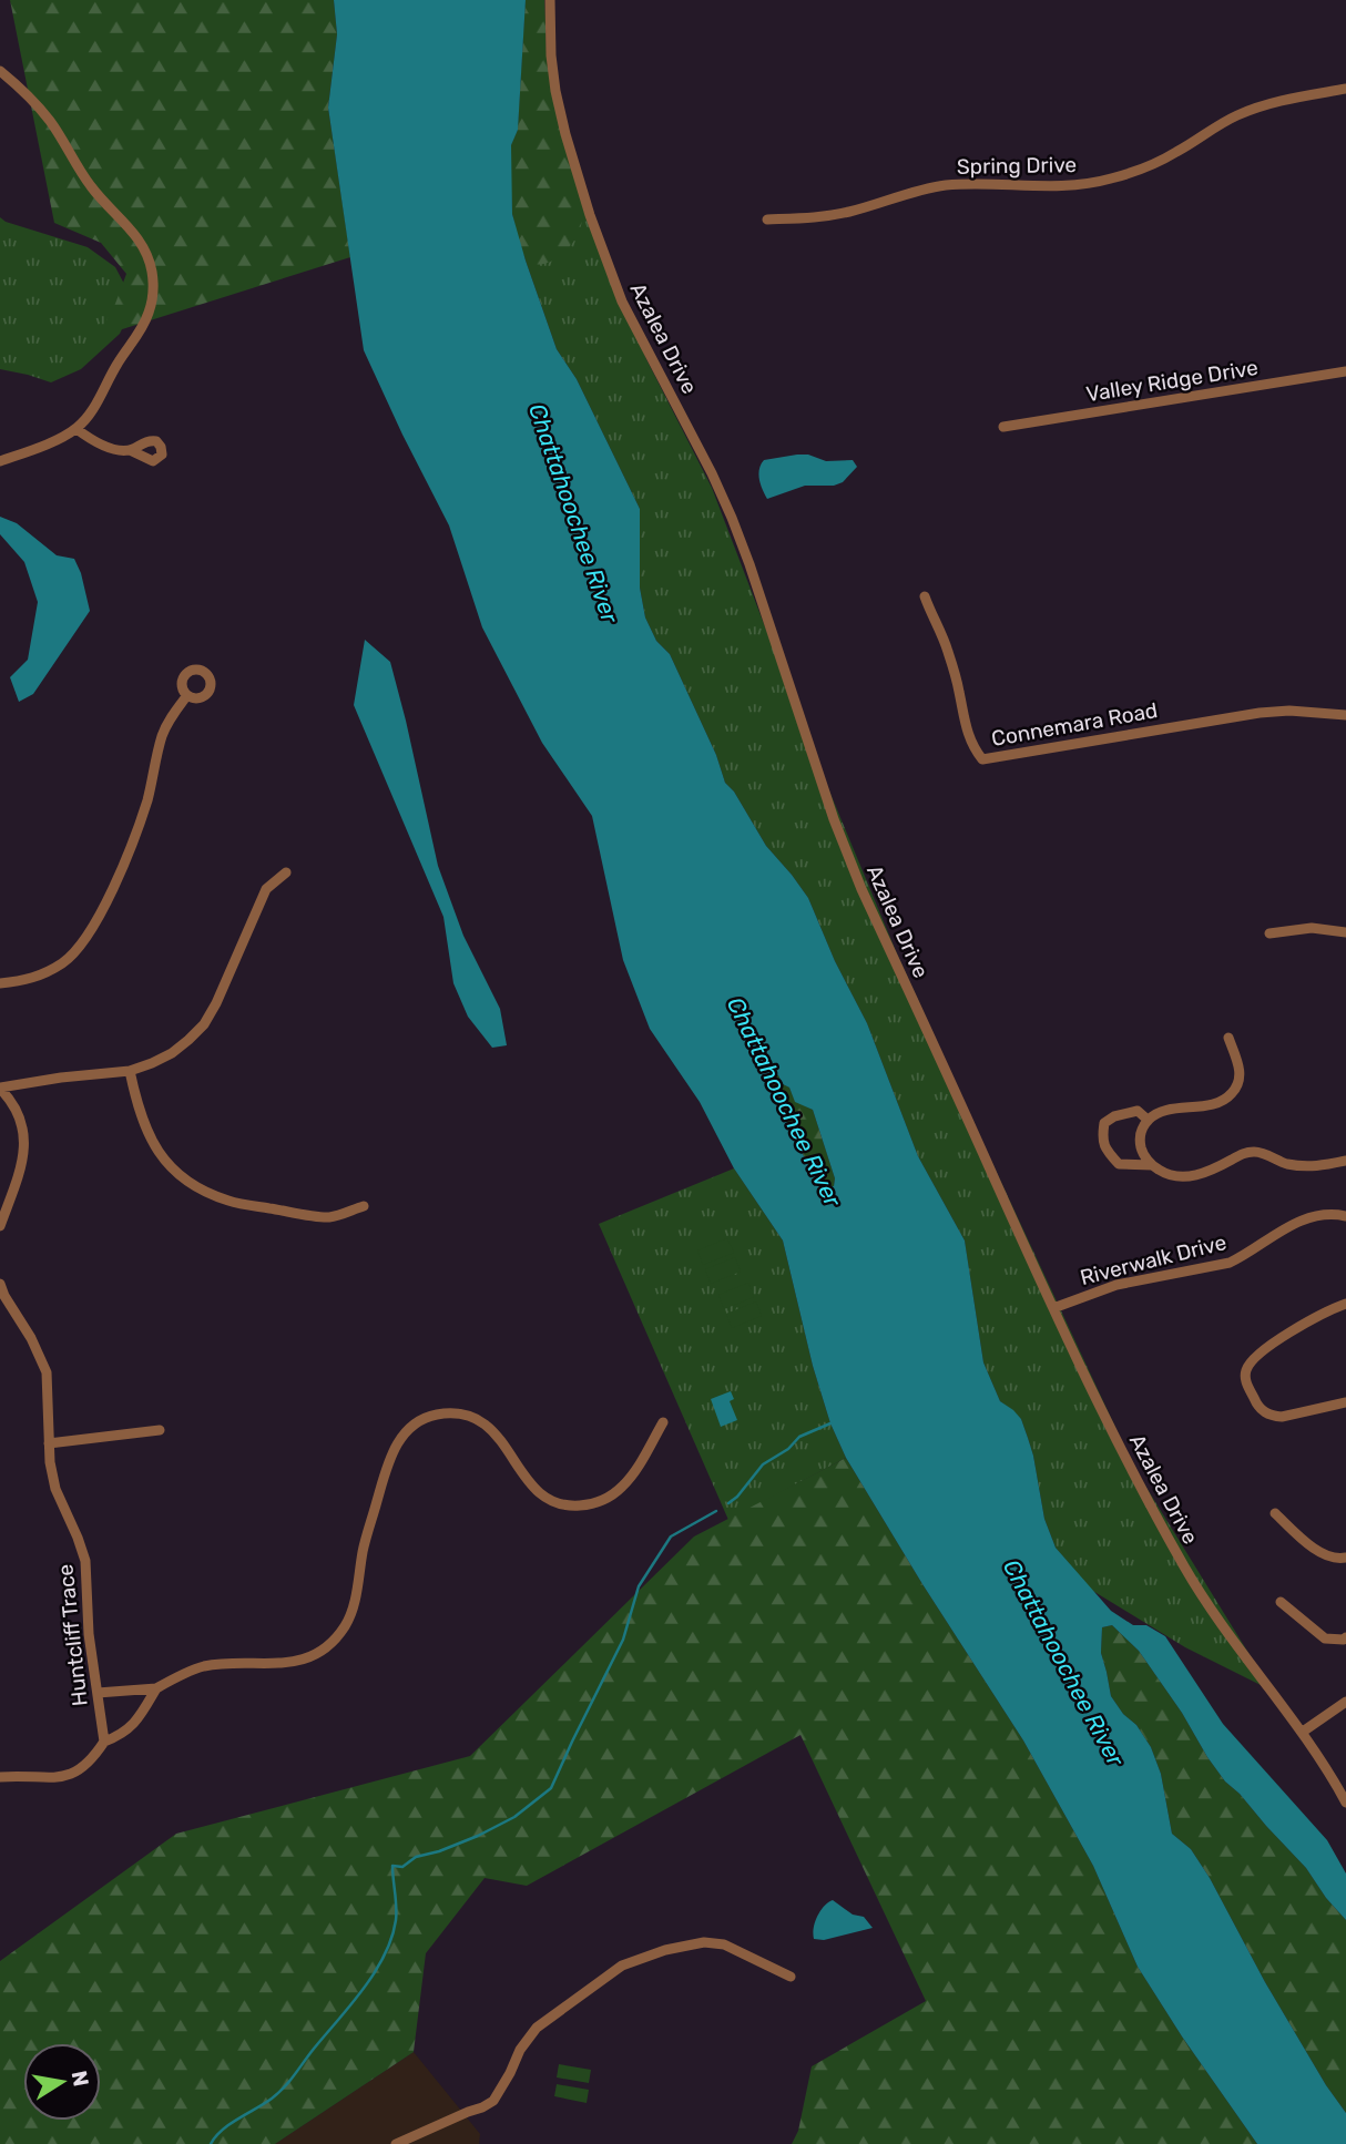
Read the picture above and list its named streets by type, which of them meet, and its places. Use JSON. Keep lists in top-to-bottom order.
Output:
{
  "streets": {
    "street": [
      "Spring Drive",
      "Azalea Drive",
      "Valley Ridge Drive",
      "Connemara Road",
      "Riverwalk Drive",
      "Huntcliff Trace"
    ]
  },
  "crossings": [
    ["Azalea Drive", "Riverwalk Drive"]
  ],
  "water": ["Chattahoochee River"],
  "north": "right"
}
